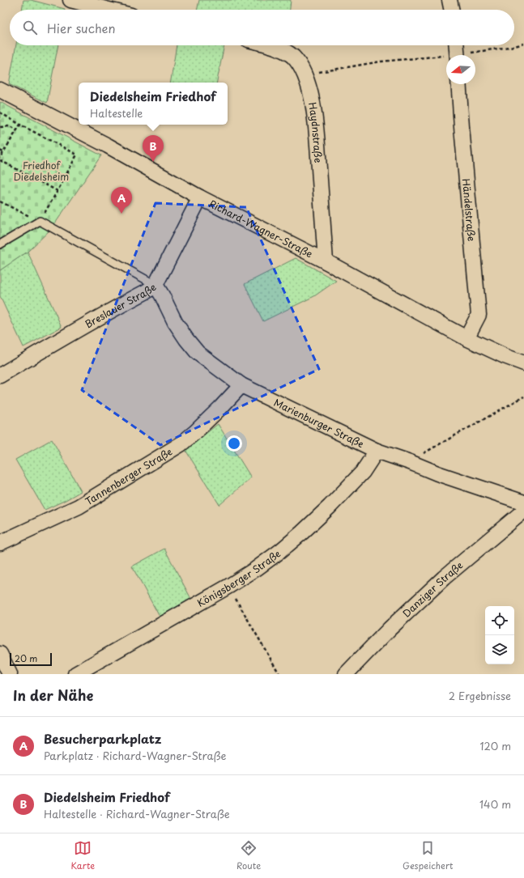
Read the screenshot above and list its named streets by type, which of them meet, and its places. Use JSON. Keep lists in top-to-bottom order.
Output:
{
  "streets": {
    "street": [
      "Haydnstraße",
      "Händelstraße",
      "Richard-Wagner-Straße",
      "Breslauer Straße",
      "Marienburger Straße",
      "Tannenberger Straße",
      "Königsberger Straße",
      "Danziger Straße"
    ]
  },
  "crossings": [
    ["Haydnstraße", "Richard-Wagner-Straße"],
    ["Händelstraße", "Richard-Wagner-Straße"],
    ["Richard-Wagner-Straße", "Breslauer Straße"],
    ["Breslauer Straße", "Marienburger Straße"],
    ["Marienburger Straße", "Tannenberger Straße"],
    ["Marienburger Straße", "Königsberger Straße"]
  ],
  "parks": ["Friedhof Diedelsheim"],
  "scale_bar": "20 m",
  "north": "left",
  "page": {
    "search": "Hier suchen",
    "popup": ["Diedelsheim Friedhof", "Haltestelle"],
    "pins": ["B", "A"],
    "scale": "20 m",
    "heading": ["In der Nähe", "2 Ergebnisse"],
    "list": [
      {
        "mark": "A",
        "name": "Besucherparkplatz",
        "note": "Parkplatz · Richard-Wagner-Straße",
        "value": "120 m"
      },
      {
        "mark": "B",
        "name": "Diedelsheim Friedhof",
        "note": "Haltestelle · Richard-Wagner-Straße",
        "value": "140 m"
      }
    ],
    "nav": ["Karte", "Route", "Gespeichert"]
  }
}
